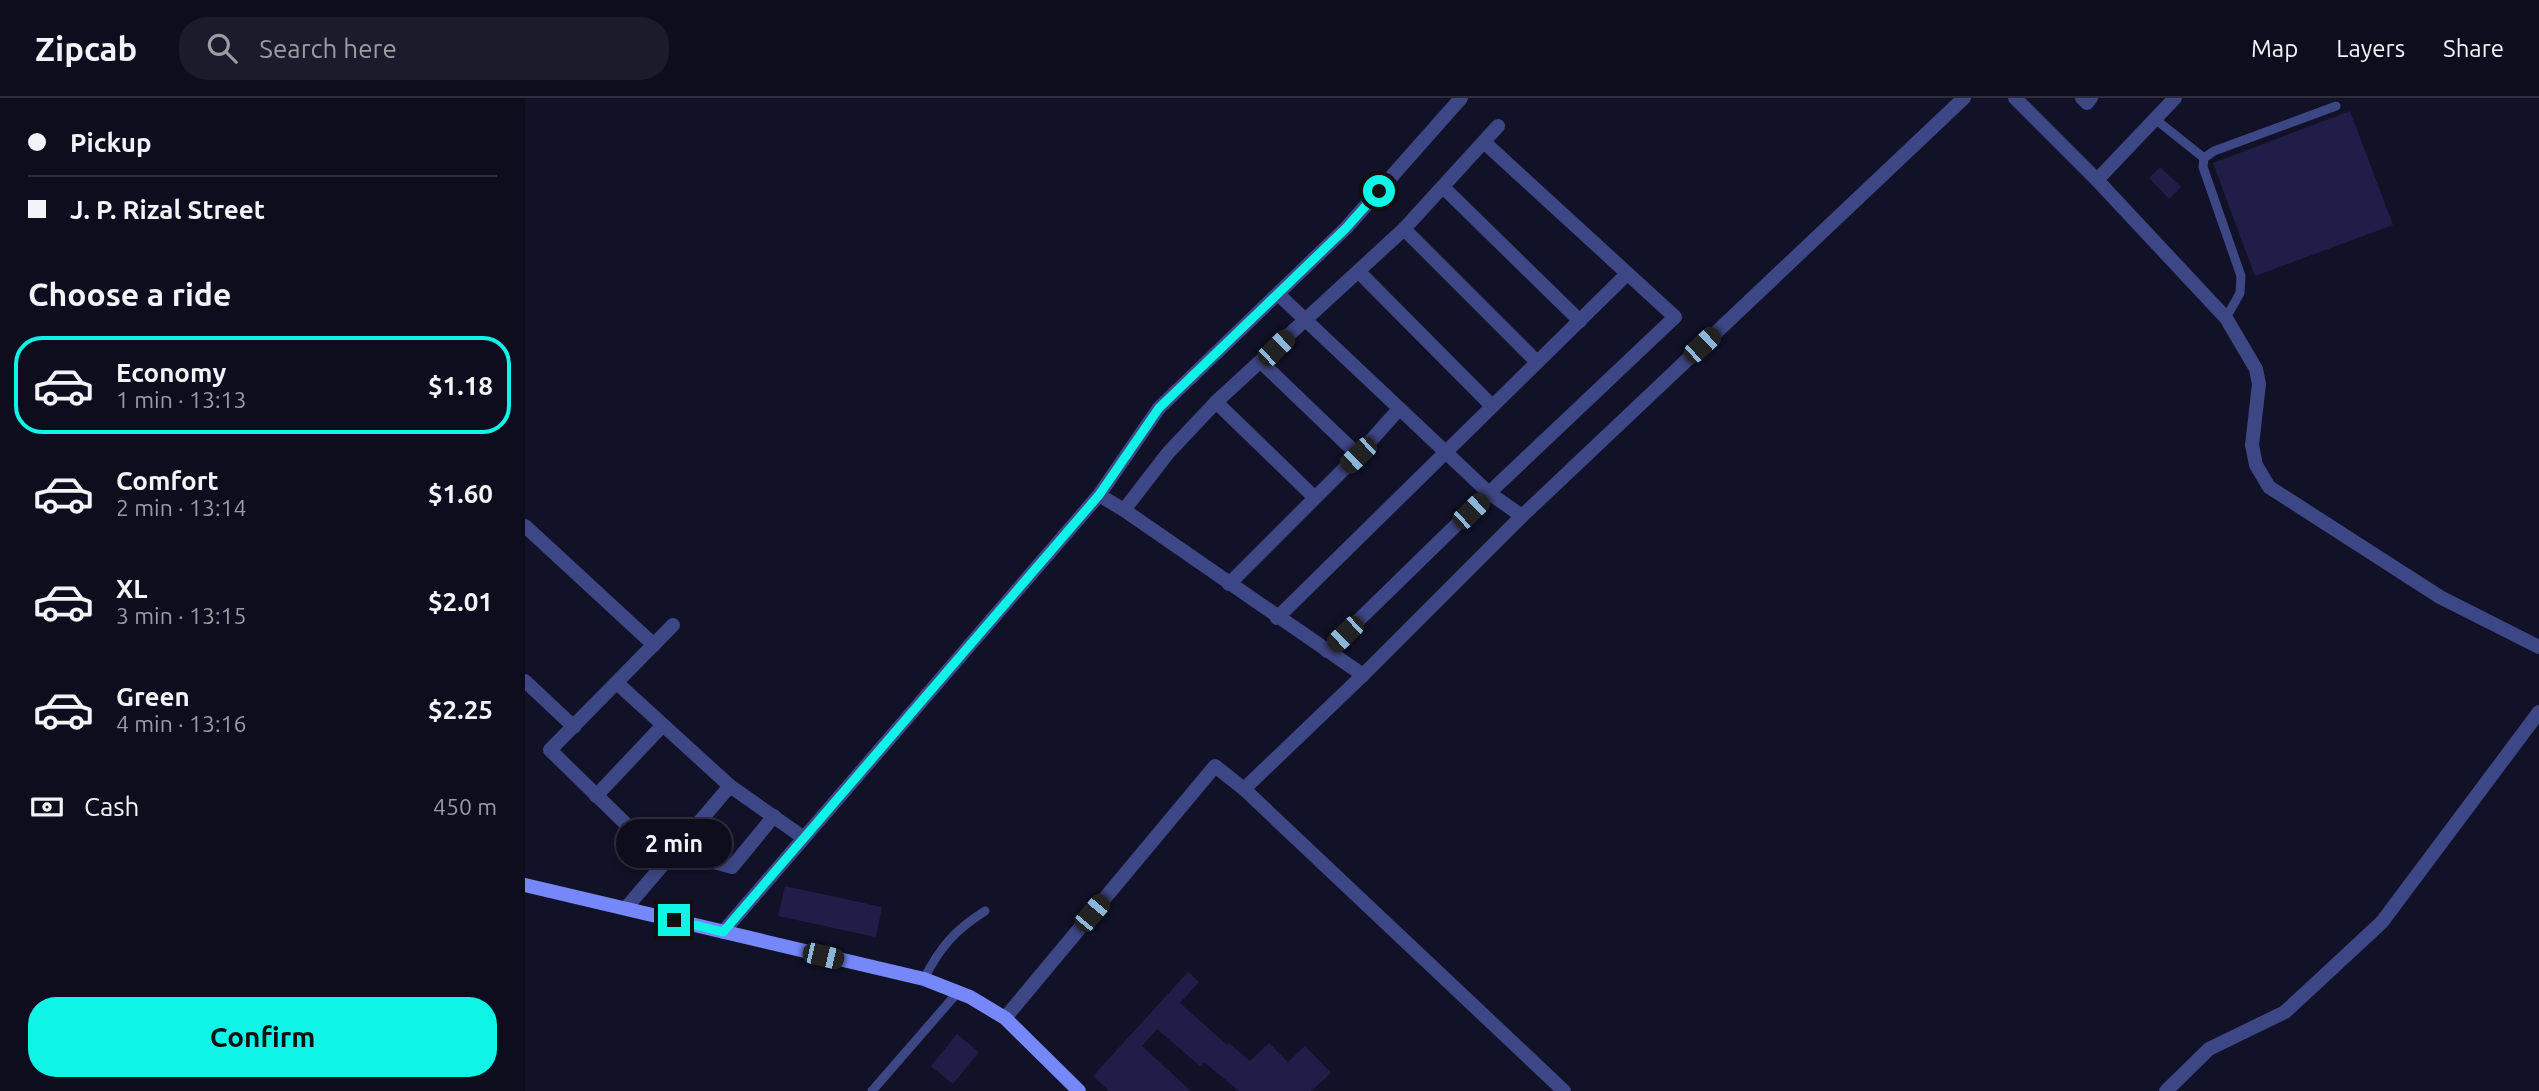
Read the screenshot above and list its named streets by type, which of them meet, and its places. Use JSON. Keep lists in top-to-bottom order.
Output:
{
  "page": {
    "header": "Zipcab",
    "search": "Search here",
    "nav": ["Map", "Layers", "Share"],
    "banner": ["Pickup", "J. P. Rizal Street"],
    "heading": "Choose a ride",
    "list": [
      {
        "name": "Economy",
        "note": "1 min · 13:13",
        "value": "$1.18"
      },
      {
        "name": "Comfort",
        "note": "2 min · 13:14",
        "value": "$1.60"
      },
      {
        "name": "XL",
        "note": "3 min · 13:15",
        "value": "$2.01"
      },
      {
        "name": "Green",
        "note": "4 min · 13:16",
        "value": "$2.25"
      }
    ],
    "pay": ["Cash", "450 m"],
    "bubble": "2 min",
    "buttons": "Confirm"
  }
}
